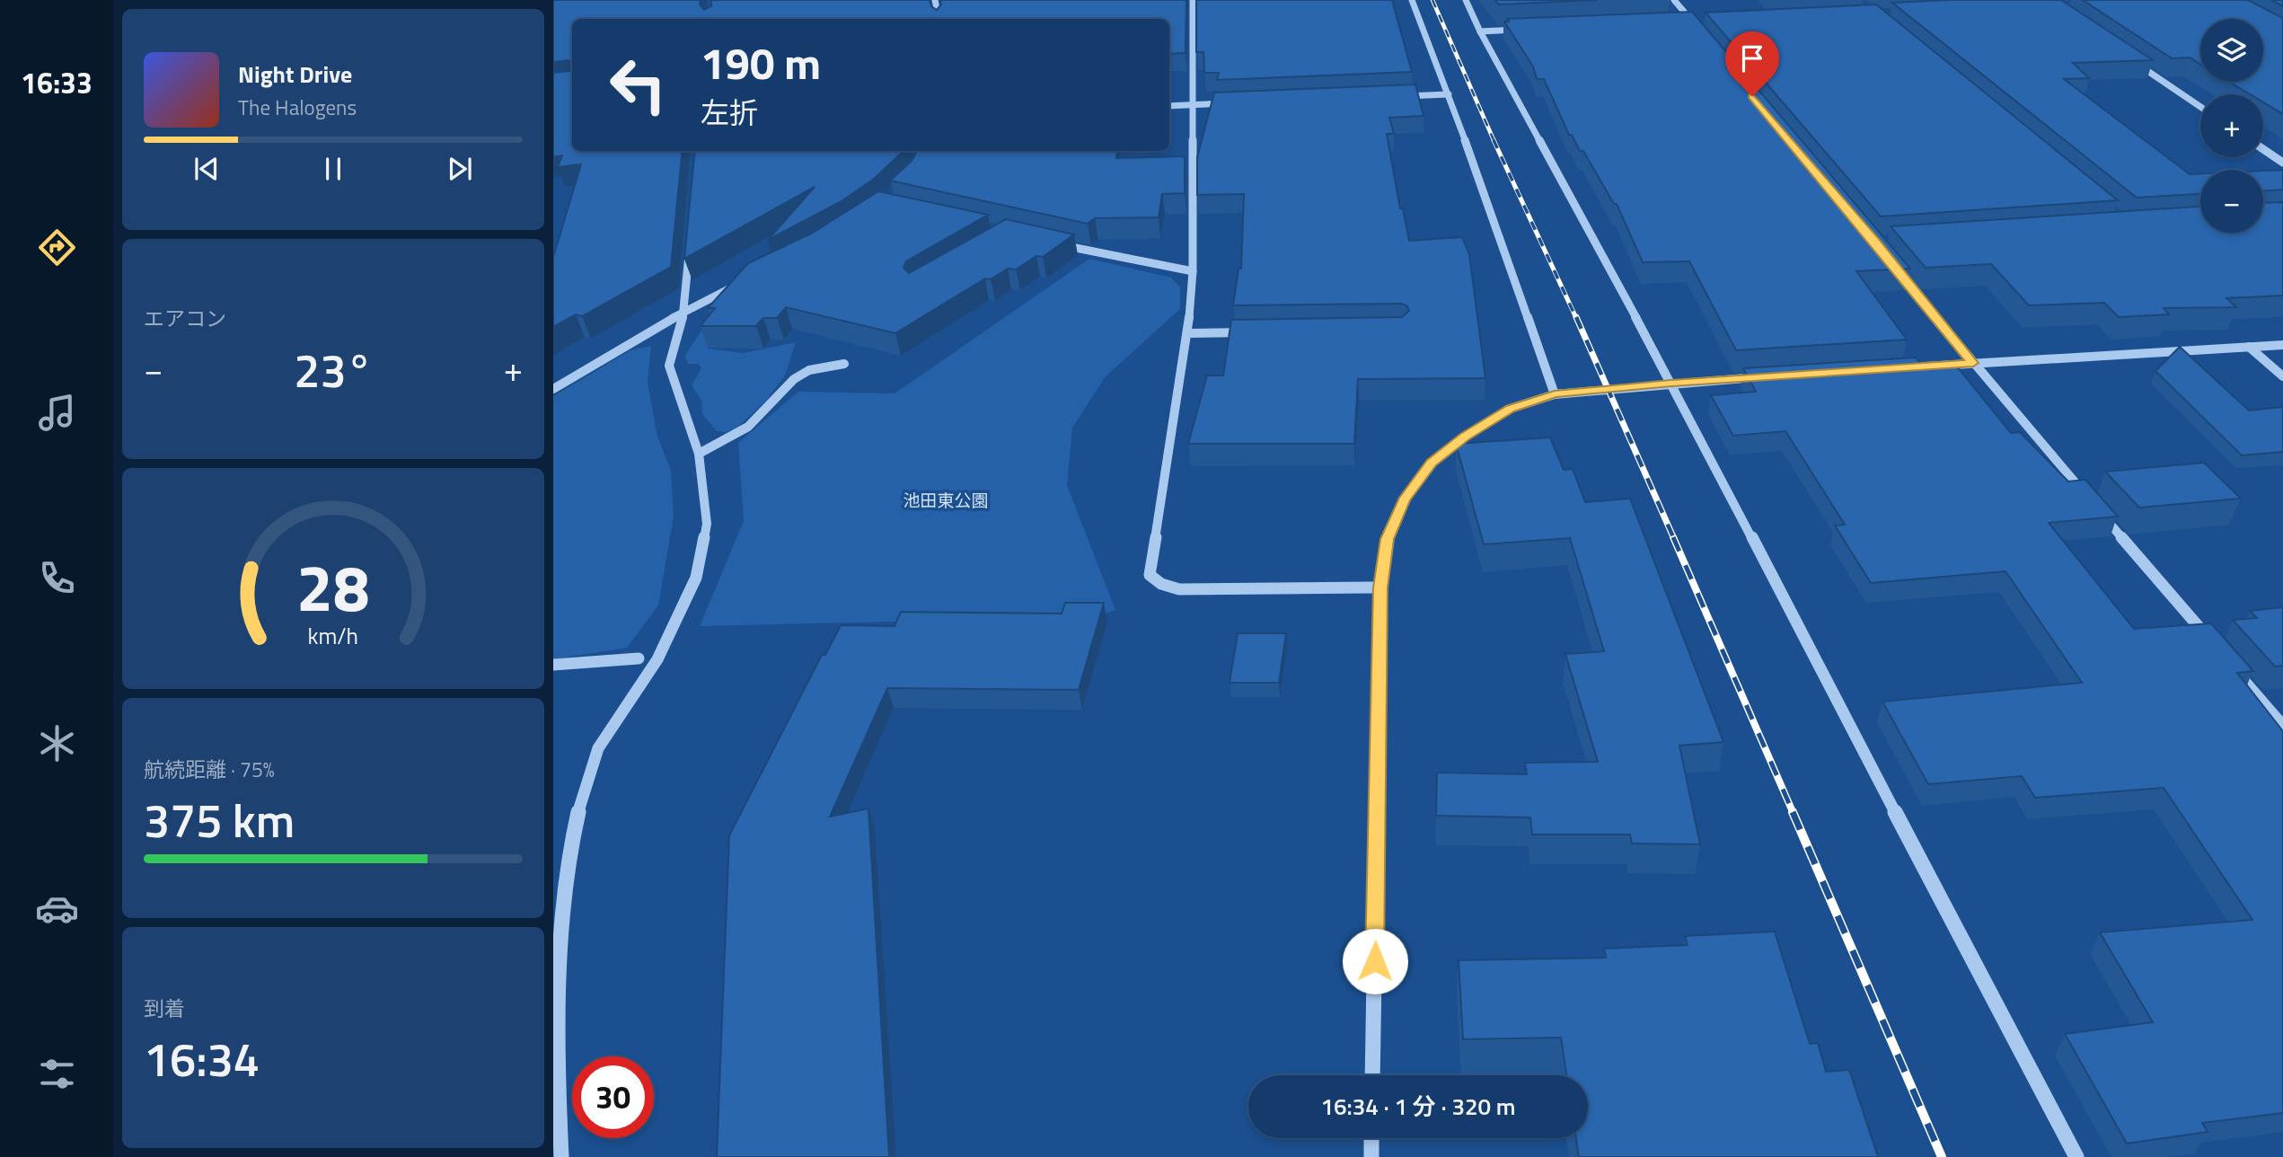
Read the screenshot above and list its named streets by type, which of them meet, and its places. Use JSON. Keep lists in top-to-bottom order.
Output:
{
  "parks": ["池田東公園"],
  "page": {
    "tabs": "16:33",
    "map_buttons": ["+", "−"],
    "turn": ["190 m", "左折"],
    "song": ["Night Drive", "The Halogens"],
    "tile": [
      "エアコン",
      ["航続距離 · 75%", "375 km"],
      ["到着", "16:34"]
    ],
    "heat": ["−", "23°", "+"],
    "limit": "30",
    "trip": "16:34 · 1 分 · 320 m",
    "gauge": ["28", "km/h"]
  }
}
